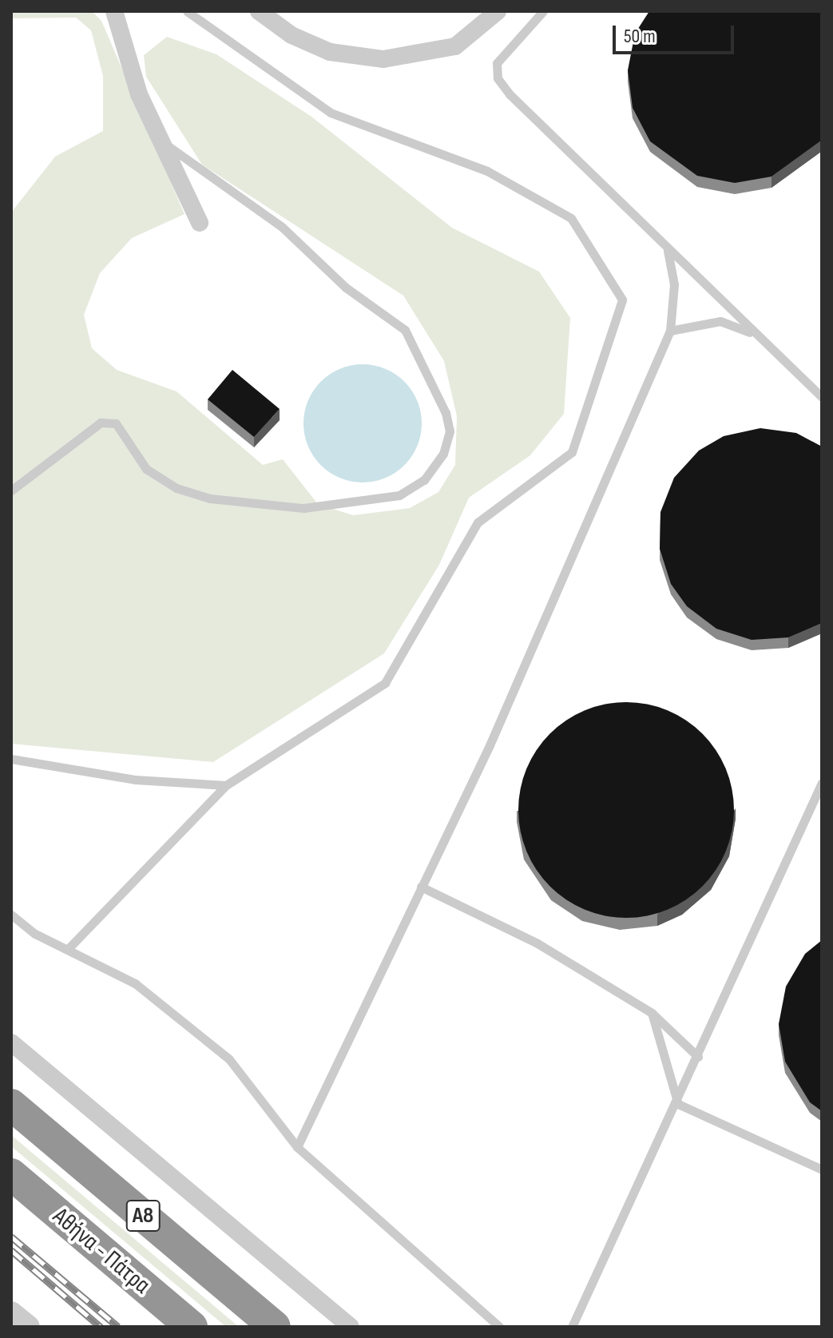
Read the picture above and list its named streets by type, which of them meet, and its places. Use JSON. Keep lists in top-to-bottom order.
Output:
{
  "streets": {
    "highway": ["Α8", "Αθήνα - Πάτρα"]
  },
  "scale_bar": "50 m"
}
